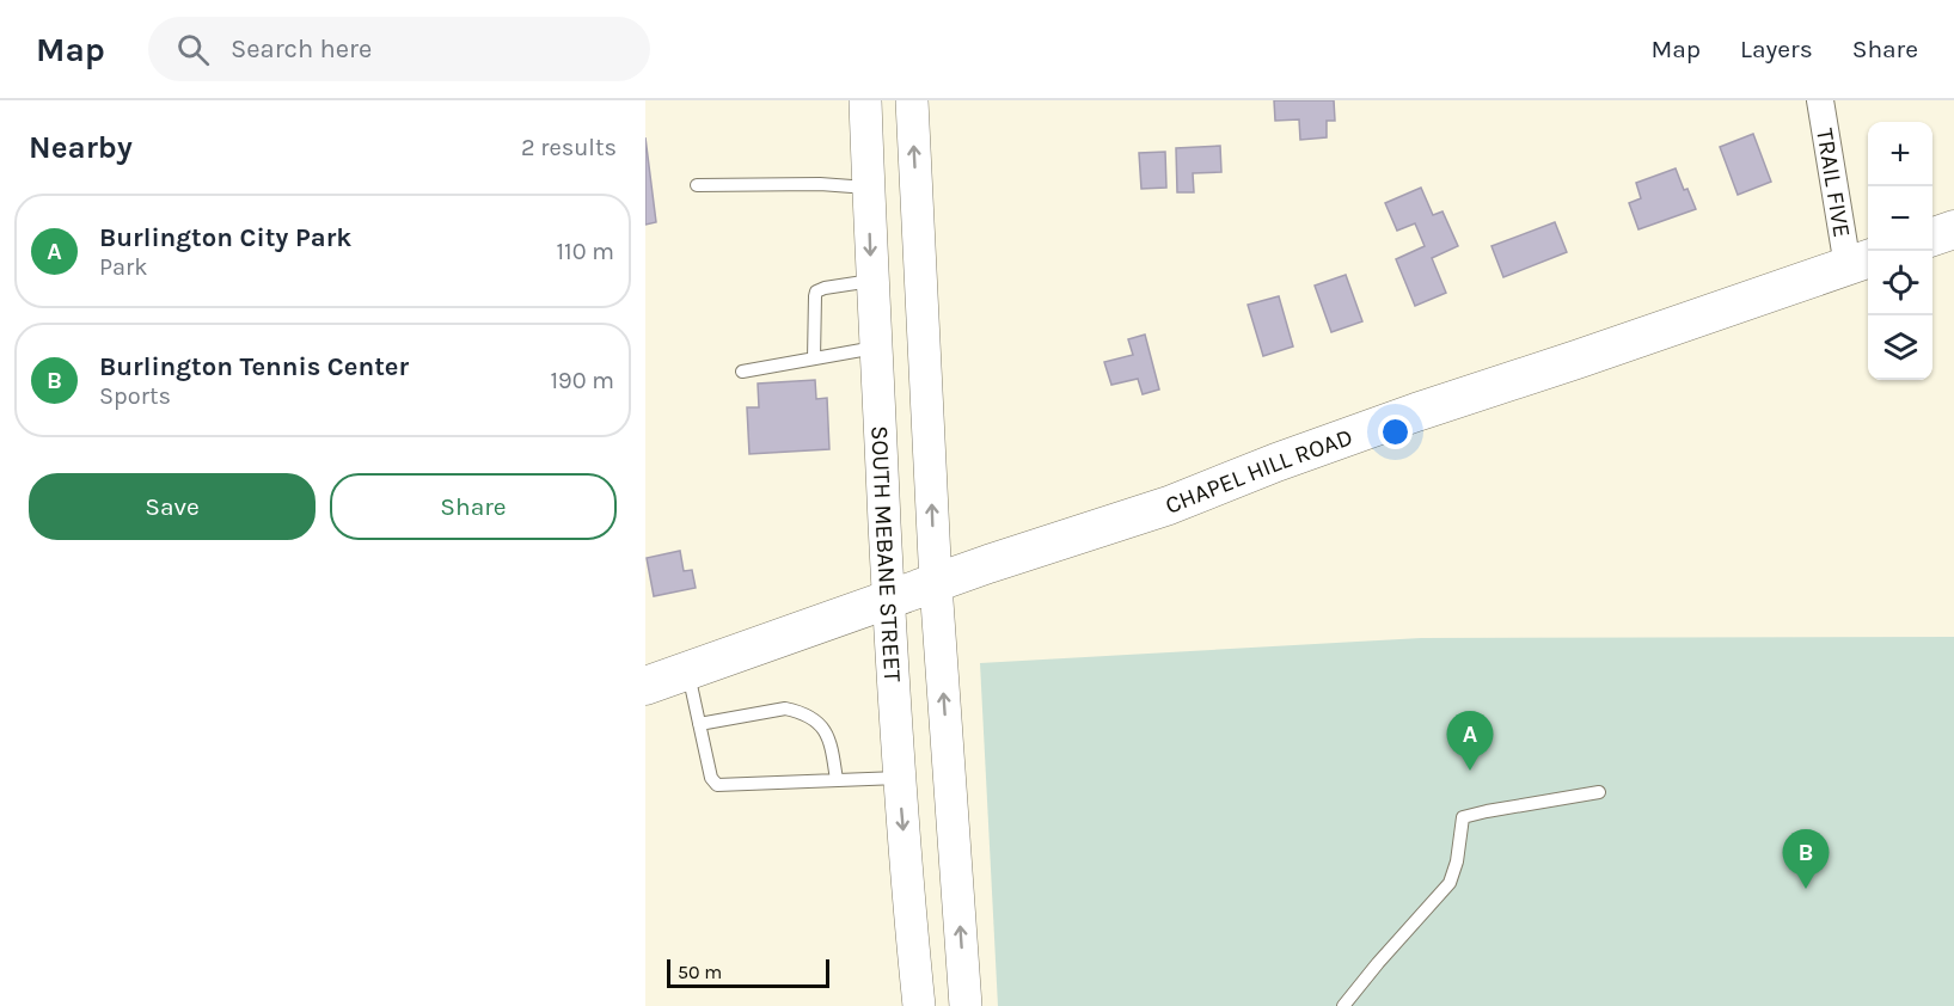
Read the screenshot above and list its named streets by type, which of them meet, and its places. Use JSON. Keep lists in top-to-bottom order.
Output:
{
  "streets": {
    "main road": ["CHAPEL HILL ROAD"],
    "street": ["TRAIL FIVE", "SOUTH MEBANE STREET"]
  },
  "crossings": [
    ["TRAIL FIVE", "CHAPEL HILL ROAD"],
    ["CHAPEL HILL ROAD", "SOUTH MEBANE STREET"]
  ],
  "scale_bar": "50 m",
  "page": {
    "header": "Map",
    "search": "Search here",
    "nav": ["Map", "Layers", "Share"],
    "heading": ["Nearby", "2 results"],
    "map_buttons": ["+", "−"],
    "list": [
      {
        "mark": "A",
        "name": "Burlington City Park",
        "note": "Park",
        "value": "110 m"
      },
      {
        "mark": "B",
        "name": "Burlington Tennis Center",
        "note": "Sports",
        "value": "190 m"
      }
    ],
    "buttons": ["Save", "Share"],
    "pins": ["A", "B"],
    "scale": "50 m"
  }
}
